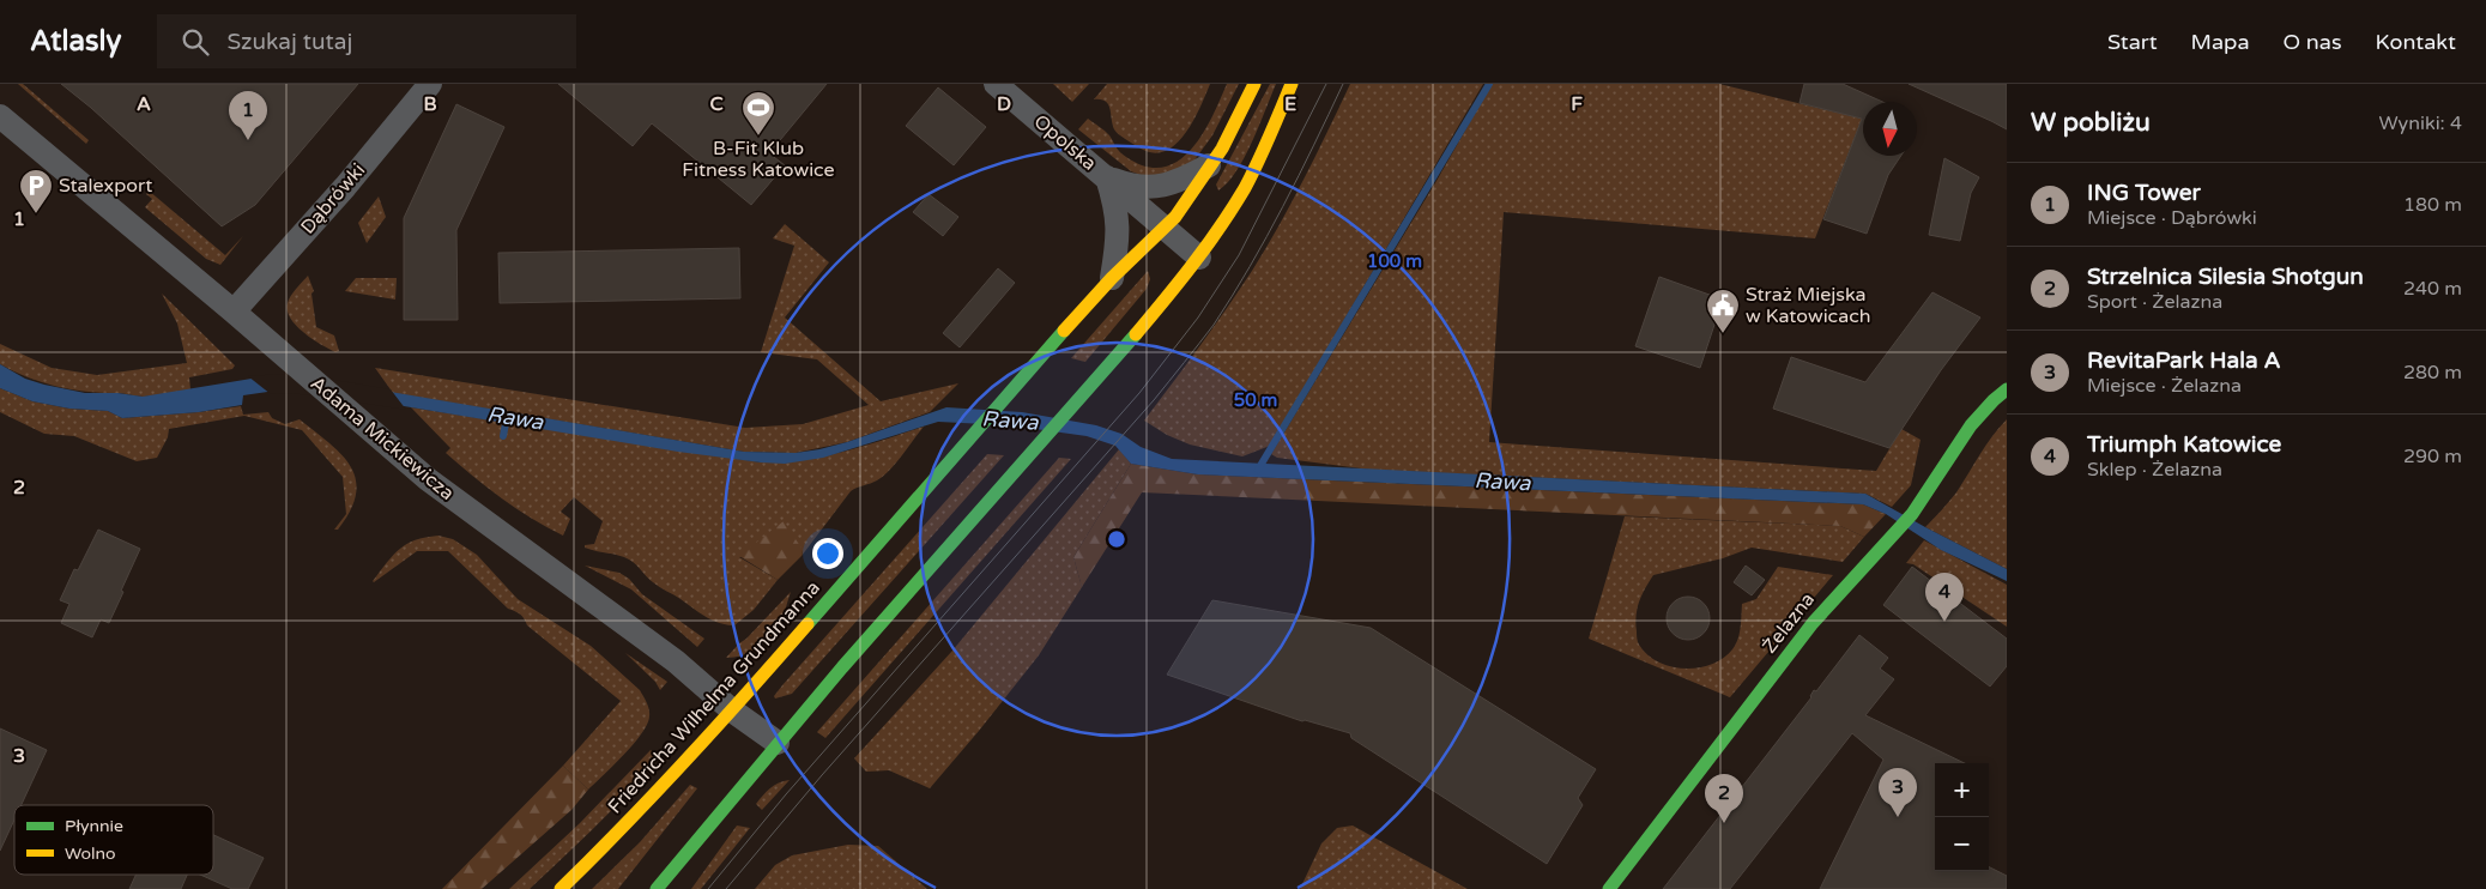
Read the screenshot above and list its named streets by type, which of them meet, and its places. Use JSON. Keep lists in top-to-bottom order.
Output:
{
  "streets": {
    "main road": ["Żelazna", "Friedricha Wilhelma Grundmanna"],
    "street": ["Opolska", "Dąbrówki", "Adama Mickiewicza"]
  },
  "crossings": [
    ["Opolska", "Friedricha Wilhelma Grundmanna"],
    ["Dąbrówki", "Adama Mickiewicza"],
    ["Adama Mickiewicza", "Friedricha Wilhelma Grundmanna"]
  ],
  "water": ["Rawa"],
  "places": {
    "sports": ["B-Fit Klub Fitness Katowice"],
    "parking": ["Stalexport"],
    "public building": ["Straż Miejska w Katowicach"]
  },
  "legend": ["Płynnie", "Wolno"],
  "north": "bottom",
  "page": {
    "header": "Atlasly",
    "search": "Szukaj tutaj",
    "nav": [
      "Start",
      "Mapa",
      "O nas",
      "Kontakt"
    ],
    "heading": ["W pobliżu", "Wyniki: 4"],
    "pins": [
      "1",
      "4",
      "3",
      "2"
    ],
    "list": [
      {
        "mark": "1",
        "name": "ING Tower",
        "note": "Miejsce · Dąbrówki",
        "value": "180 m"
      },
      {
        "mark": "2",
        "name": "Strzelnica Silesia Shotgun",
        "note": "Sport · Żelazna",
        "value": "240 m"
      },
      {
        "mark": "3",
        "name": "RevitaPark Hala A",
        "note": "Miejsce · Żelazna",
        "value": "280 m"
      },
      {
        "mark": "4",
        "name": "Triumph Katowice",
        "note": "Sklep · Żelazna",
        "value": "290 m"
      }
    ],
    "map_buttons": ["+", "−"]
  },
  "grid": {
    "columns": [
      "A",
      "B",
      "C",
      "D",
      "E",
      "F"
    ],
    "rows": ["1", "2", "3"]
  },
  "rings": ["100 m", "50 m"]
}
